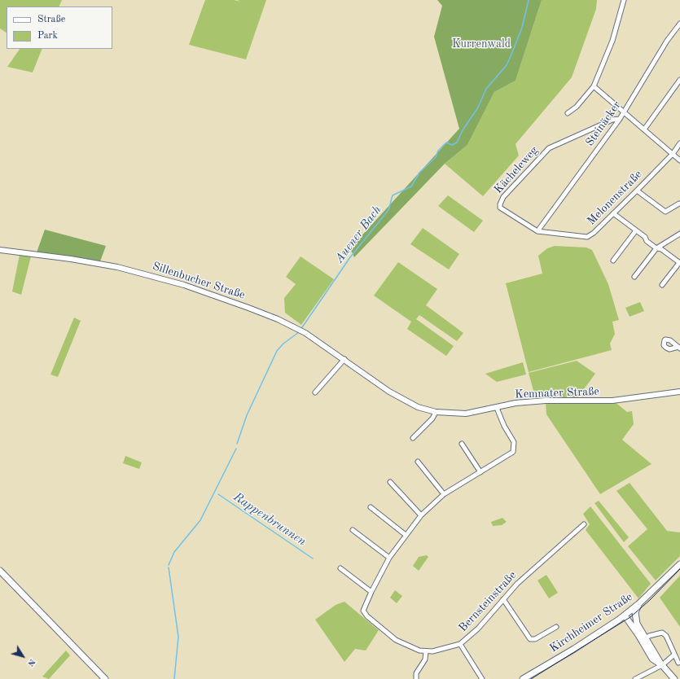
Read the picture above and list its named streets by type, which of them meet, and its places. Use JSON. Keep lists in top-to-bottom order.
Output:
{
  "streets": {
    "main road": ["Kirchheimer Straße"],
    "street": [
      "Steinäcker",
      "Kächeleweg",
      "Melonenstraße",
      "Sillenbucher Straße",
      "Kemnater Straße",
      "Bernsteinstraße"
    ]
  },
  "crossings": [
    ["Steinäcker", "Kächeleweg"],
    ["Steinäcker", "Melonenstraße"],
    ["Kächeleweg", "Melonenstraße"],
    ["Sillenbucher Straße", "Kemnater Straße"],
    ["Kemnater Straße", "Bernsteinstraße"]
  ],
  "water": ["Auener Bach", "Rappenbrunnen"],
  "parks": ["Kurrenwald"],
  "legend": ["Straße", "Park"],
  "north": "bottom right"
}
